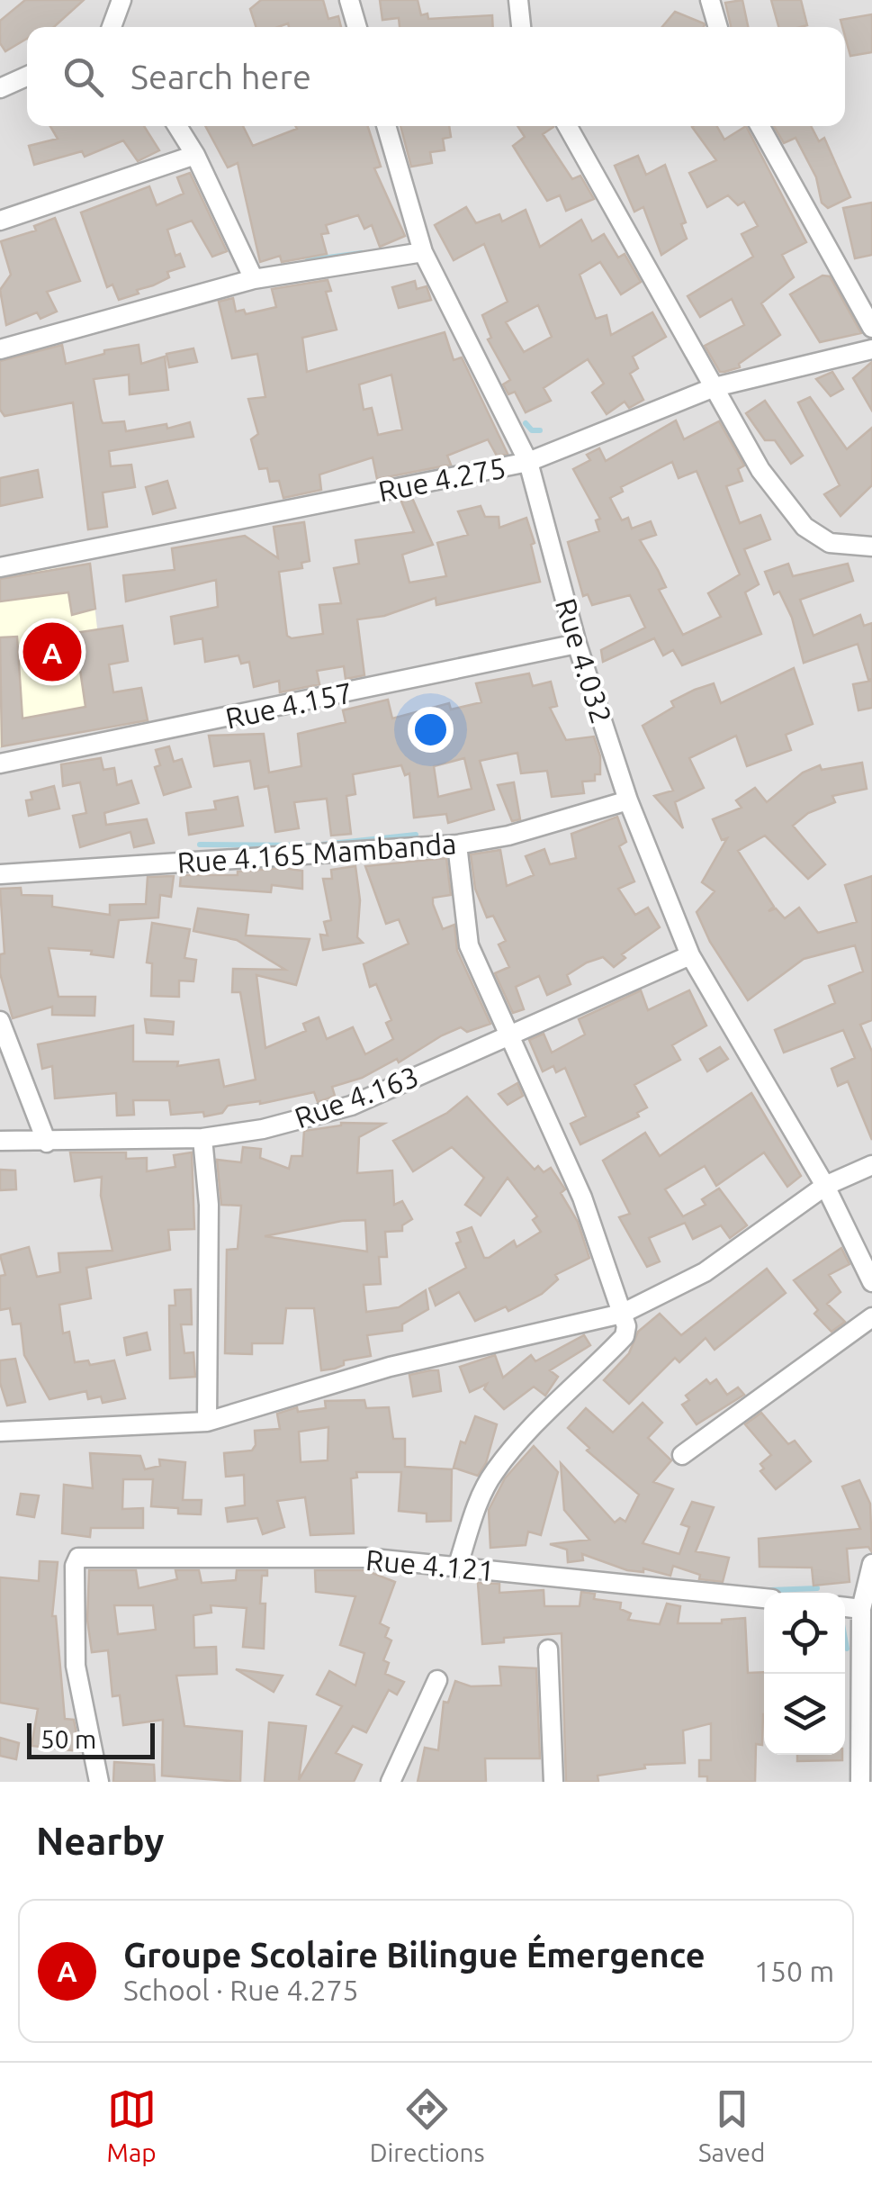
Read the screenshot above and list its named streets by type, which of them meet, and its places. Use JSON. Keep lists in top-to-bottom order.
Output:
{
  "streets": {
    "street": [
      "Rue 4.275",
      "Rue 4.032",
      "Rue 4.157",
      "Rue 4.165 Mambanda",
      "Rue 4.163",
      "Rue 4.121"
    ]
  },
  "crossings": [
    ["Rue 4.275", "Rue 4.032"],
    ["Rue 4.032", "Rue 4.157"],
    ["Rue 4.032", "Rue 4.165 Mambanda"],
    ["Rue 4.032", "Rue 4.163"]
  ],
  "scale_bar": "50 m",
  "page": {
    "search": "Search here",
    "pins": "A",
    "scale": "50 m",
    "heading": "Nearby",
    "list": [
      {
        "mark": "A",
        "name": "Groupe Scolaire Bilingue Émergence",
        "note": "School · Rue 4.275",
        "value": "150 m"
      }
    ],
    "nav": ["Map", "Directions", "Saved"]
  }
}
